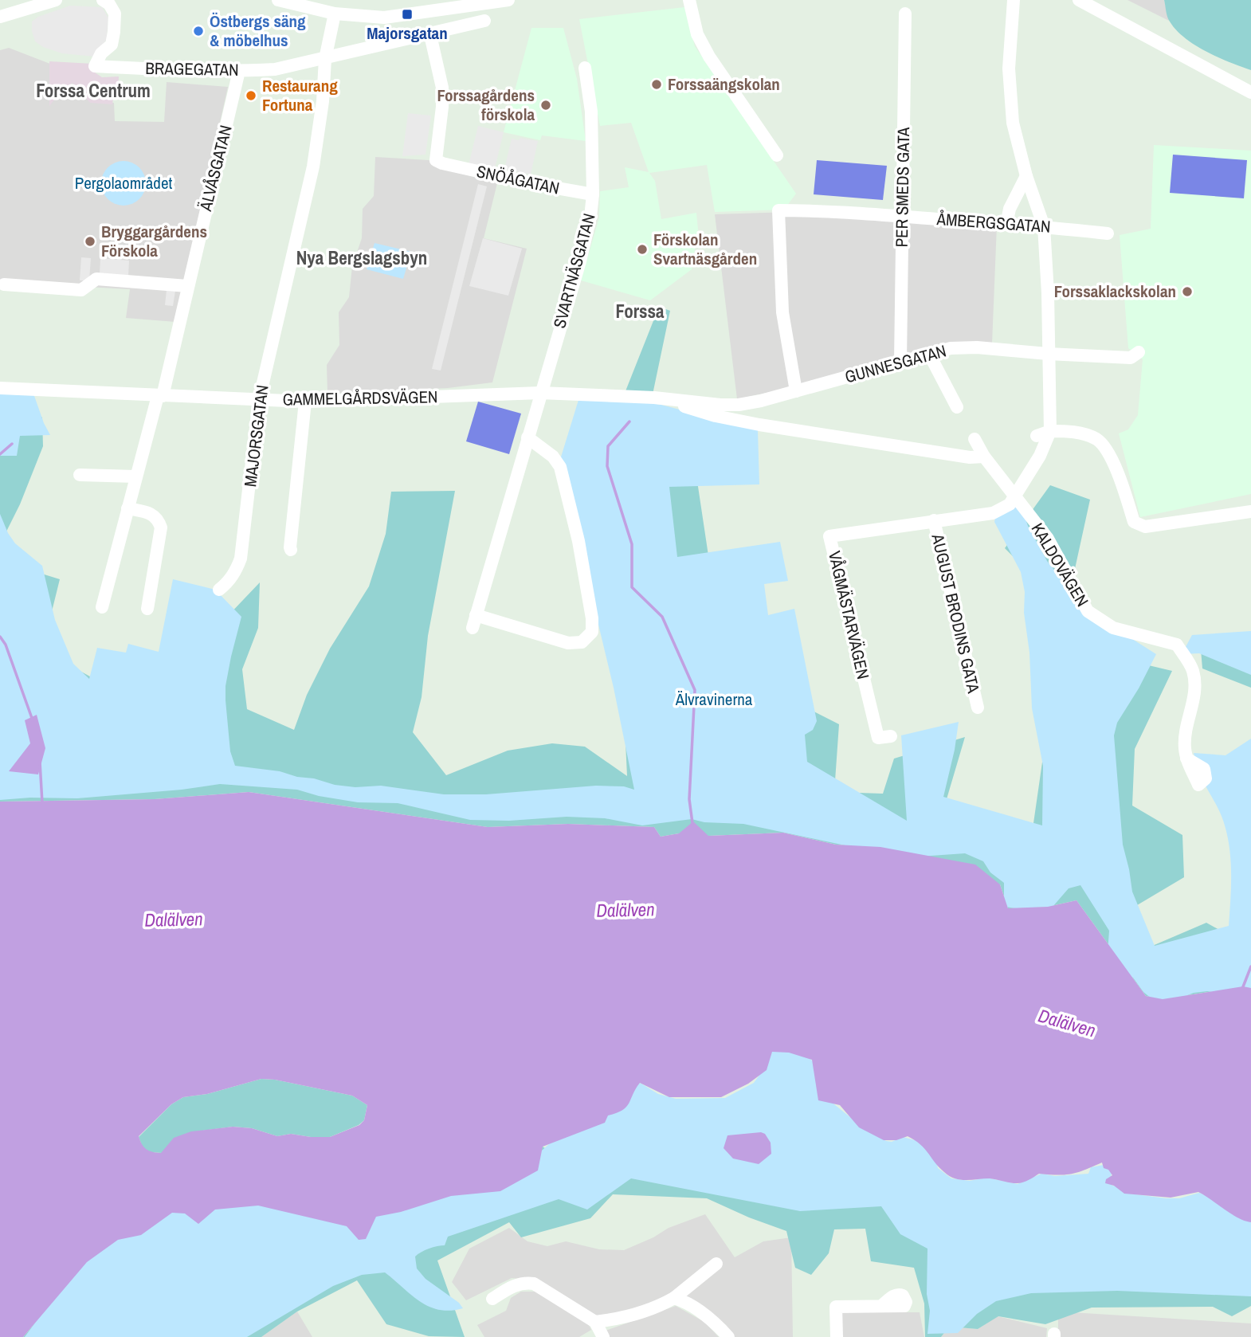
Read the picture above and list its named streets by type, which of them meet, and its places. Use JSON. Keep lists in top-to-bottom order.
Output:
{
  "streets": {
    "street": [
      "BRAGEGATAN",
      "ÄLVÅSGATAN",
      "SNÖÅGATAN",
      "PER SMEDS GATA",
      "ÅMBERGSGATAN",
      "SVARTNÄSGATAN",
      "GUNNESGATAN",
      "GAMMELGÅRDSVÄGEN",
      "MAJORSGATAN",
      "KALDOVÄGEN",
      "AUGUST BRODINS GATA",
      "VÅGMÄSTARVÄGEN"
    ]
  },
  "crossings": [
    ["BRAGEGATAN", "ÄLVÅSGATAN"],
    ["BRAGEGATAN", "SNÖÅGATAN"],
    ["BRAGEGATAN", "MAJORSGATAN"],
    ["ÄLVÅSGATAN", "GAMMELGÅRDSVÄGEN"],
    ["SNÖÅGATAN", "SVARTNÄSGATAN"],
    ["PER SMEDS GATA", "ÅMBERGSGATAN"],
    ["PER SMEDS GATA", "GUNNESGATAN"],
    ["ÅMBERGSGATAN", "GUNNESGATAN"],
    ["SVARTNÄSGATAN", "GAMMELGÅRDSVÄGEN"],
    ["GUNNESGATAN", "GAMMELGÅRDSVÄGEN"],
    ["GAMMELGÅRDSVÄGEN", "MAJORSGATAN"],
    ["KALDOVÄGEN", "VÅGMÄSTARVÄGEN"],
    ["AUGUST BRODINS GATA", "VÅGMÄSTARVÄGEN"]
  ],
  "districts": ["Forssa Centrum", "Nya Bergslagsbyn", "Forssa"],
  "water": ["Dalälven"],
  "parks": ["Pergolaområdet", "Älvravinerna"],
  "places": {
    "transit": ["Majorsgatan"],
    "other": [
      "Östbergs säng & möbelhus",
      "Forssaängskolan",
      "Restaurang Fortuna",
      "Forssagårdens förskola",
      "Bryggargårdens Förskola",
      "Förskolan Svartnäsgården",
      "Forssaklackskolan"
    ]
  }
}
